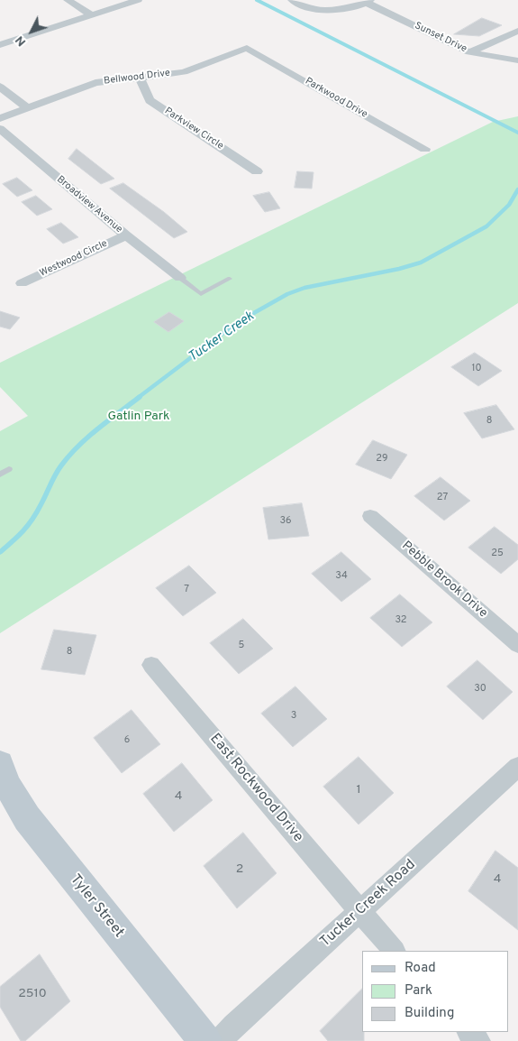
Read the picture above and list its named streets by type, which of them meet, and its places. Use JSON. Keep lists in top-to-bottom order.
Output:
{
  "streets": {
    "street": [
      "Sunset Drive",
      "Bellwood Drive",
      "Parkwood Drive",
      "Parkview Circle",
      "Broadview Avenue",
      "Westwood Circle",
      "Pebble Brook Drive",
      "East Rockwood Drive",
      "Tucker Creek Road",
      "Tyler Street"
    ]
  },
  "crossings": [
    ["Bellwood Drive", "Parkwood Drive"],
    ["Bellwood Drive", "Parkview Circle"],
    ["Broadview Avenue", "Westwood Circle"],
    ["East Rockwood Drive", "Tucker Creek Road"]
  ],
  "water": ["Tucker Creek"],
  "parks": ["Gatlin Park"],
  "house_numbers": [
    "10",
    "8",
    "29",
    "27",
    "36",
    "25",
    "34",
    "7",
    "32",
    "5",
    "8",
    "30",
    "3",
    "6",
    "1",
    "4",
    "2",
    "4",
    "2510"
  ],
  "legend": ["Road", "Park", "Building"],
  "north": "bottom left"
}
